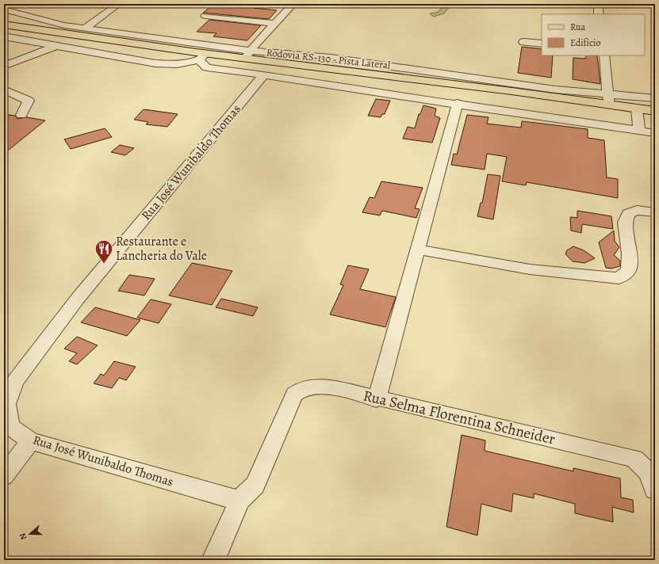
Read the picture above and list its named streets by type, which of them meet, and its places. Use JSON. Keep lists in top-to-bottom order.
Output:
{
  "streets": {
    "street": ["Rodovia RS-130 - Pista Lateral", "Rua José Wunibaldo Thomas", "Rua Selma Florentina Schneider"]
  },
  "crossings": [
    ["Rua José Wunibaldo Thomas", "Rua Selma Florentina Schneider"]
  ],
  "places": {
    "restaurant": ["Restaurante e Lancheria do Vale"]
  },
  "legend": ["Rua", "Edifício"],
  "north": "left"
}
